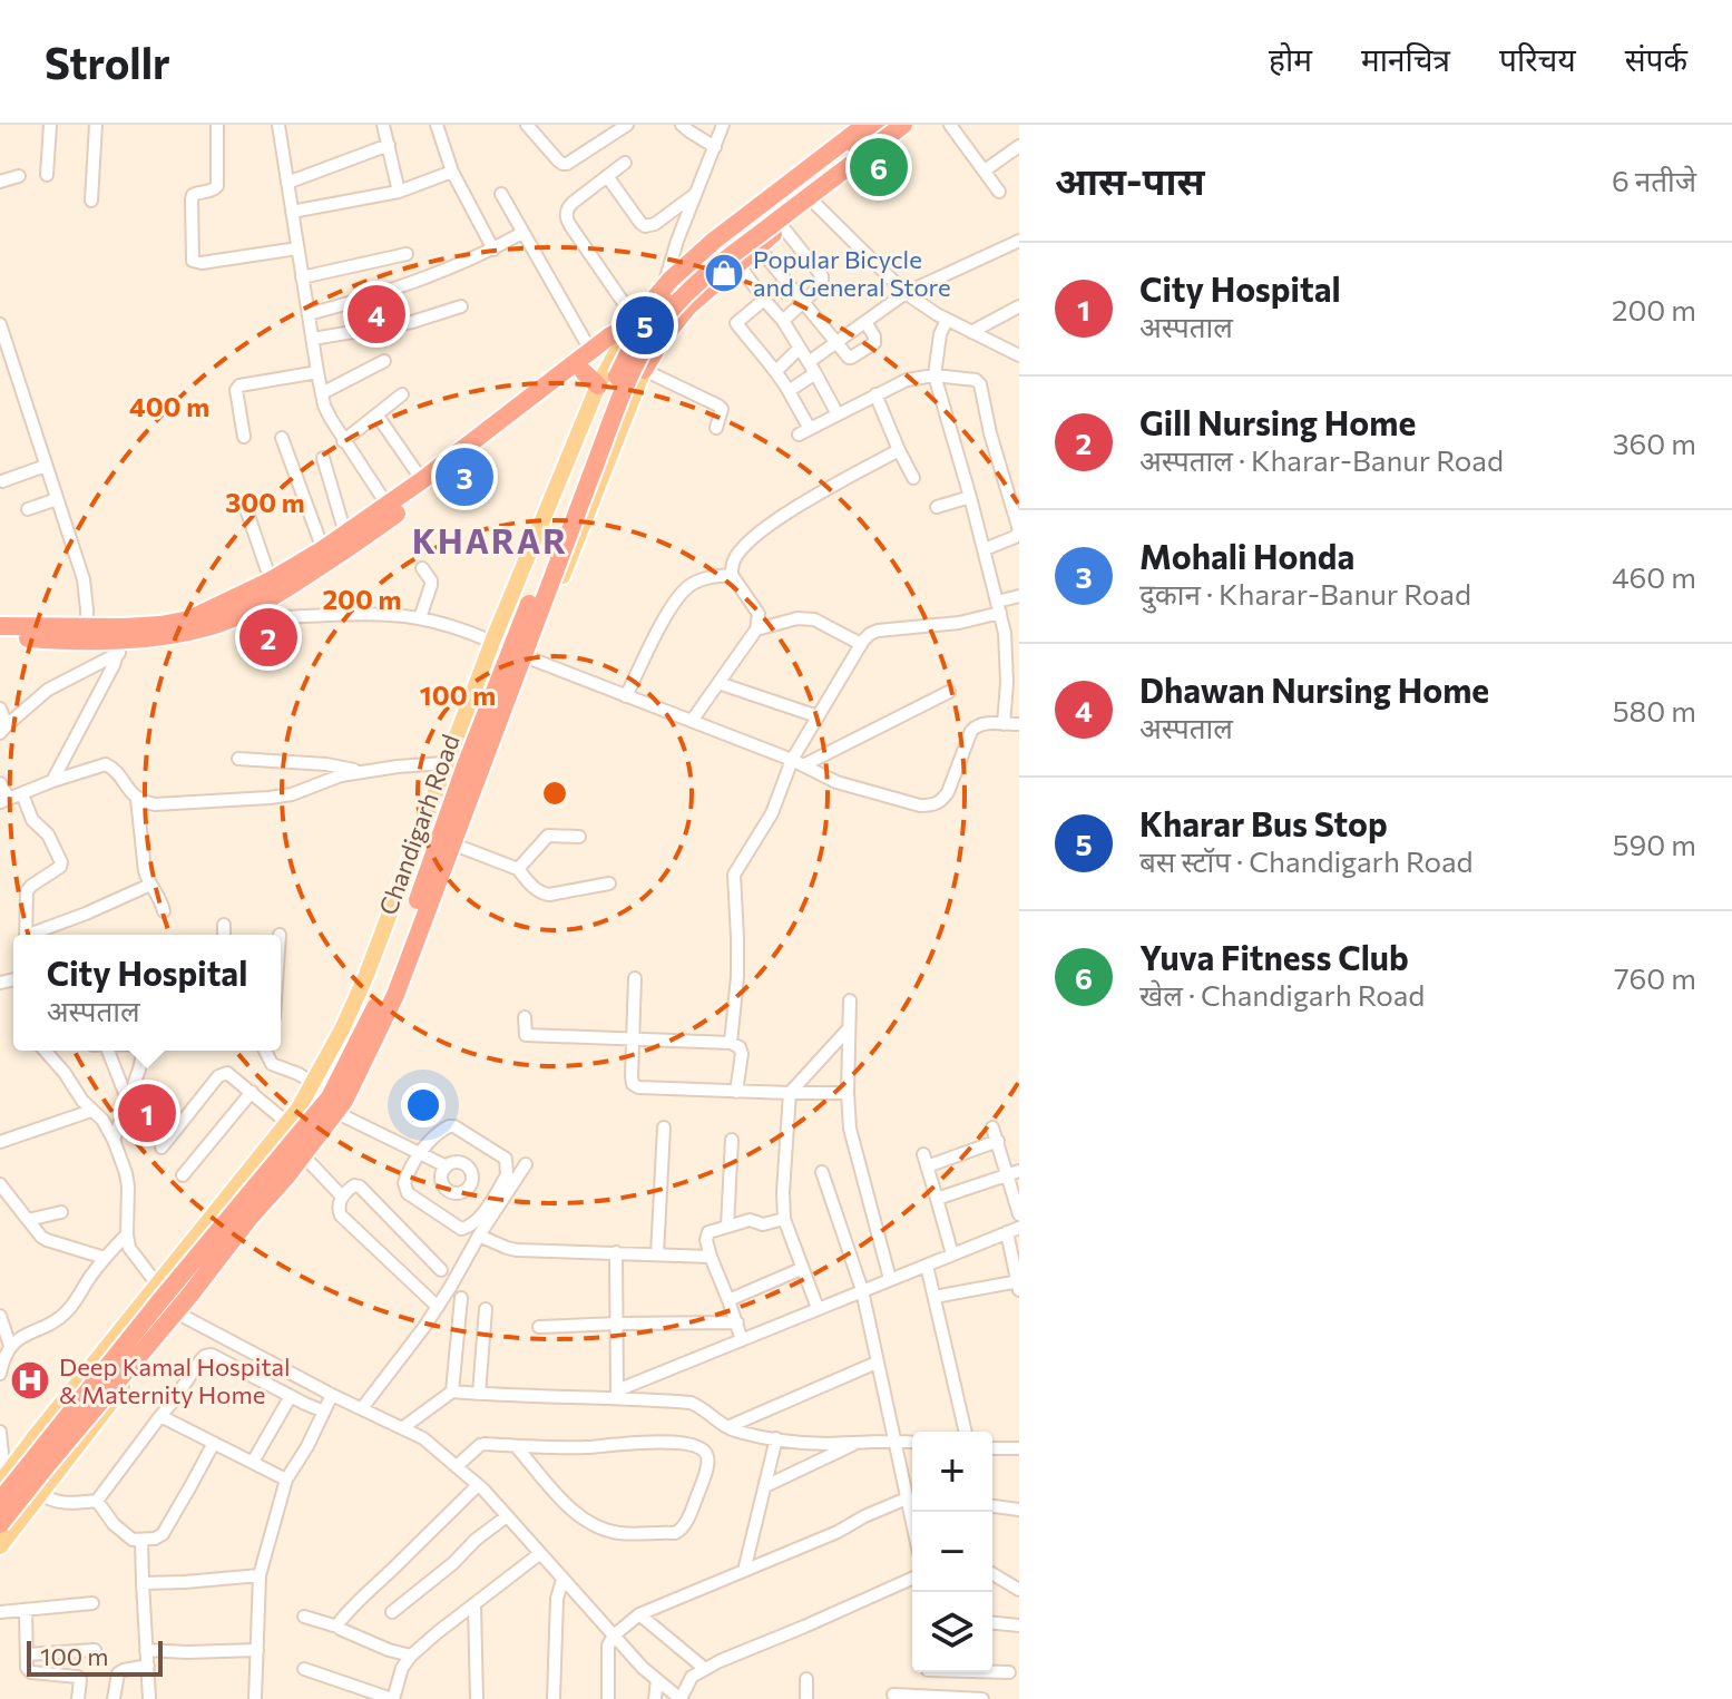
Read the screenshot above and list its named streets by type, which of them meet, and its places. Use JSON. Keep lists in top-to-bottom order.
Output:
{
  "streets": {
    "highway": ["Chandigarh Road"]
  },
  "districts": ["KHARAR"],
  "places": {
    "shop": ["Popular Bicycle and General Store"],
    "hospital": ["Deep Kamal Hospital & Maternity Home"]
  },
  "scale_bar": "100 m",
  "page": {
    "header": "Strollr",
    "nav": [
      "होम",
      "मानचित्र",
      "परिचय",
      "संपर्क"
    ],
    "heading": ["आस-पास", "6 नतीजे"],
    "pins": [
      "6",
      "4",
      "5",
      "3",
      "2",
      "1"
    ],
    "list": [
      {
        "mark": "1",
        "name": "City Hospital",
        "note": "अस्पताल",
        "value": "200 m"
      },
      {
        "mark": "2",
        "name": "Gill Nursing Home",
        "note": "अस्पताल · Kharar-Banur Road",
        "value": "360 m"
      },
      {
        "mark": "3",
        "name": "Mohali Honda",
        "note": "दुकान · Kharar-Banur Road",
        "value": "460 m"
      },
      {
        "mark": "4",
        "name": "Dhawan Nursing Home",
        "note": "अस्पताल",
        "value": "580 m"
      },
      {
        "mark": "5",
        "name": "Kharar Bus Stop",
        "note": "बस स्टॉप · Chandigarh Road",
        "value": "590 m"
      },
      {
        "mark": "6",
        "name": "Yuva Fitness Club",
        "note": "खेल · Chandigarh Road",
        "value": "760 m"
      }
    ],
    "popup": ["City Hospital", "अस्पताल"],
    "map_buttons": ["+", "−"],
    "scale": "100 m"
  },
  "rings": [
    "400 m",
    "300 m",
    "200 m",
    "100 m"
  ]
}
